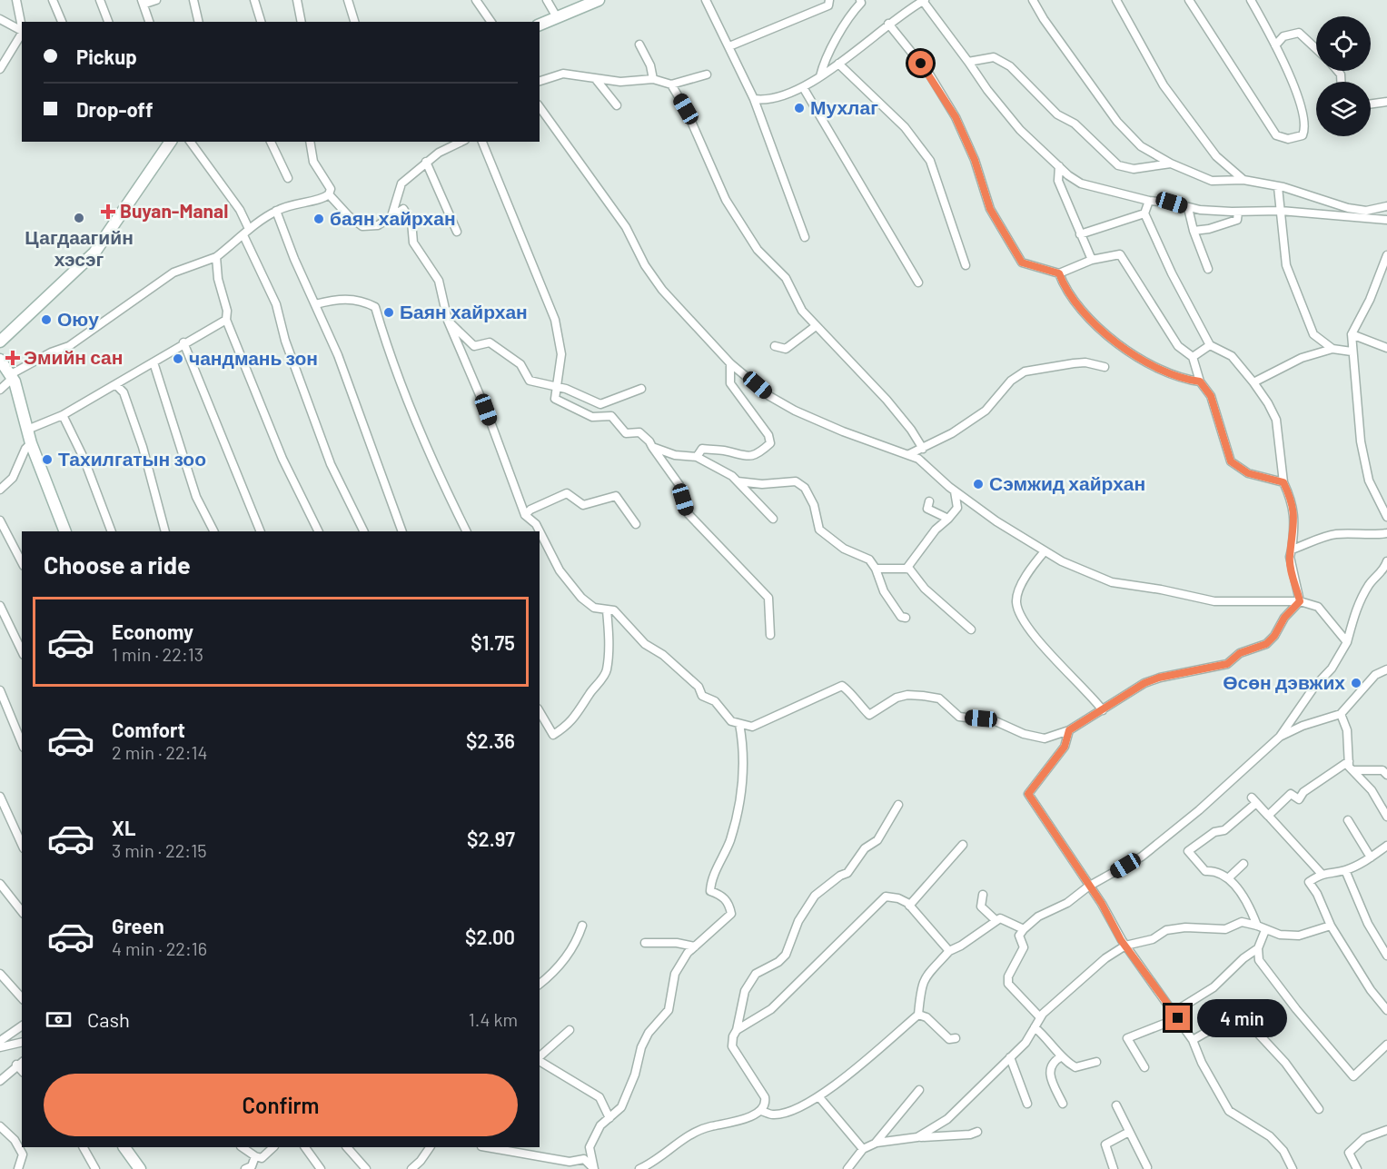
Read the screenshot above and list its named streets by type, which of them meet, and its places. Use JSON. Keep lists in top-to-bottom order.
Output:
{
  "places": {
    "other": [
      "Мухлаг",
      "Цагдаагийн хэсэг",
      "баян хайрхан",
      "Баян хайрхан",
      "Оюу",
      "чандмань зон",
      "Тахилгатын зоо",
      "Сэмжид хайрхан",
      "Өсөн дэвжих"
    ],
    "health": ["Buyan-Manal", "Эмийн сан"]
  },
  "page": {
    "banner": ["Pickup", "Drop-off"],
    "heading": "Choose a ride",
    "list": [
      {
        "name": "Economy",
        "note": "1 min · 22:13",
        "value": "$1.75"
      },
      {
        "name": "Comfort",
        "note": "2 min · 22:14",
        "value": "$2.36"
      },
      {
        "name": "XL",
        "note": "3 min · 22:15",
        "value": "$2.97"
      },
      {
        "name": "Green",
        "note": "4 min · 22:16",
        "value": "$2.00"
      }
    ],
    "pay": ["Cash", "1.4 km"],
    "bubble": "4 min",
    "buttons": "Confirm"
  }
}
